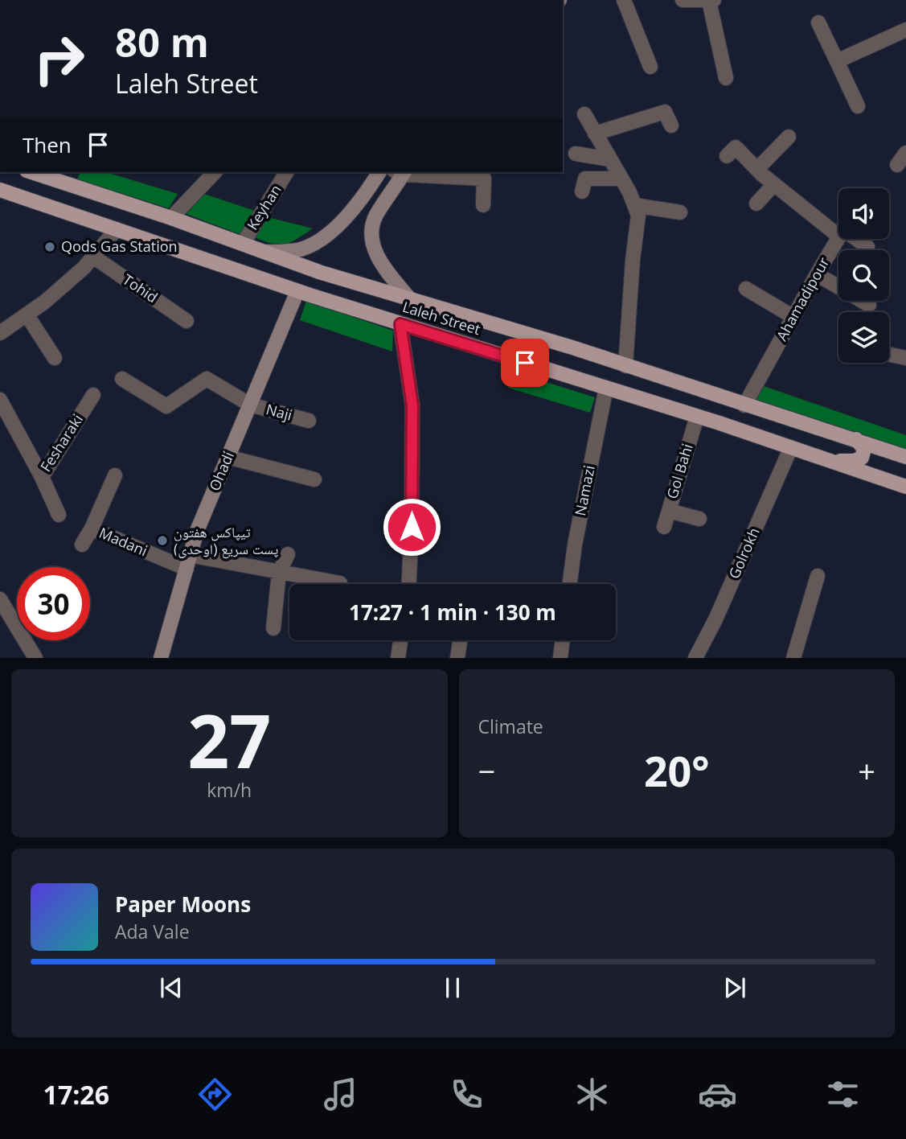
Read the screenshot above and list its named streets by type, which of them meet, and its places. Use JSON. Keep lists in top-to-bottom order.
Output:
{
  "streets": {
    "main road": ["Laleh Street", "Ohadi"],
    "street": [
      "Keyhan",
      "Tohid",
      "Ahamadipour",
      "Naji",
      "Fesharaki",
      "Gol Bahi",
      "Namazi",
      "Madani",
      "Golrokh"
    ]
  },
  "crossings": [
    ["Keyhan", "Laleh Street"],
    ["Ahamadipour", "Laleh Street"],
    ["Laleh Street", "Ohadi"],
    ["Laleh Street", "Gol Bahi"],
    ["Laleh Street", "Namazi"],
    ["Laleh Street", "Golrokh"],
    ["Naji", "Ohadi"],
    ["Ohadi", "Madani"]
  ],
  "places": ["Qods Gas Station", "تیپاکس هفتون (اوحدی) پست سریع"],
  "page": {
    "turn": ["80 m", "Laleh Street"],
    "then": "Then",
    "limit": "30",
    "trip": "17:27 · 1 min · 130 m",
    "tile": [
      ["27", "km/h"],
      "Climate"
    ],
    "heat": ["−", "20°", "+"],
    "song": ["Paper Moons", "Ada Vale"],
    "tabs": "17:26"
  }
}
